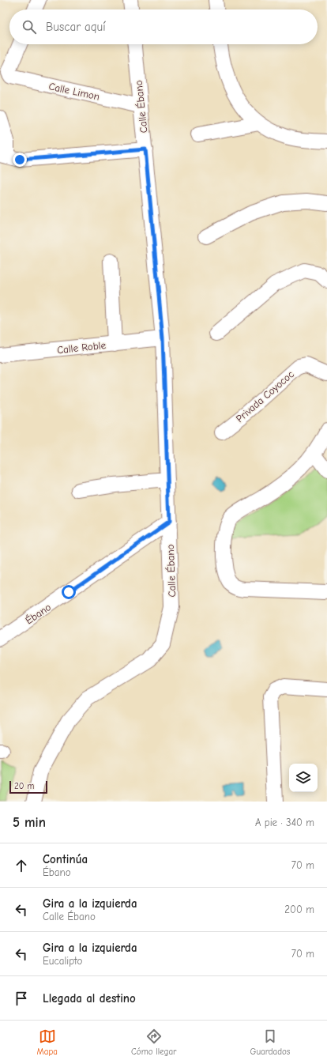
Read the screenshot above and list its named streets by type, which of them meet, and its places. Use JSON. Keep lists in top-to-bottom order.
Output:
{
  "streets": {
    "street": [
      "Calle Limon",
      "Calle Ébano",
      "Calle Roble",
      "Privada Coyococ",
      "Ébano"
    ]
  },
  "crossings": [
    ["Calle Limon", "Calle Ébano"],
    ["Calle Ébano", "Calle Roble"],
    ["Calle Ébano", "Ébano"]
  ],
  "scale_bar": "20 m",
  "page": {
    "search": "Buscar aquí",
    "scale": "20 m",
    "heading": ["5 min", "A pie · 340 m"],
    "list": [
      ["Continúa", "Ébano", "70 m"],
      ["Gira a la izquierda", "Calle Ébano", "200 m"],
      ["Gira a la izquierda", "Eucalipto", "70 m"],
      "Llegada al destino"
    ],
    "nav": ["Mapa", "Cómo llegar", "Guardados"]
  }
}
